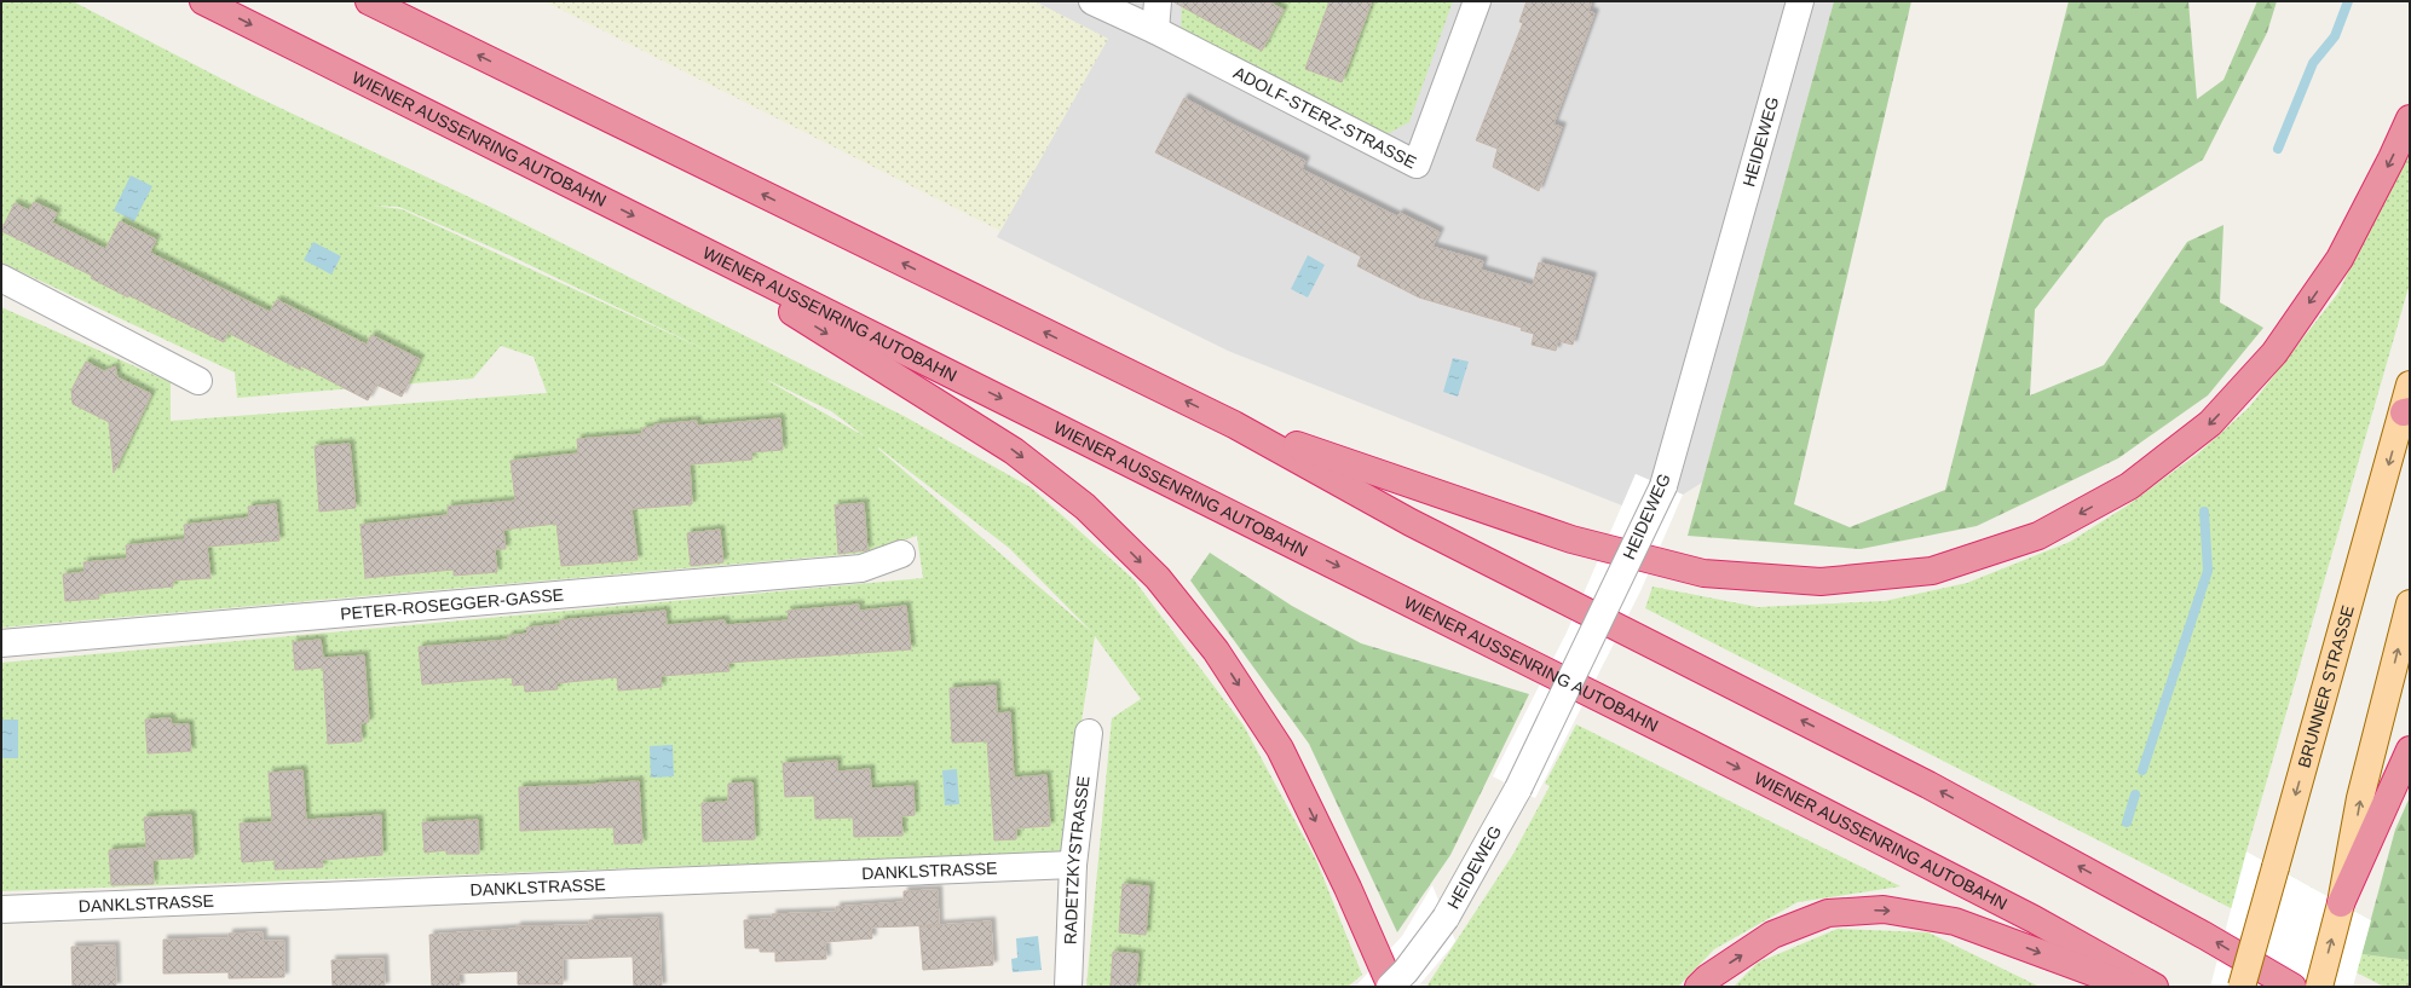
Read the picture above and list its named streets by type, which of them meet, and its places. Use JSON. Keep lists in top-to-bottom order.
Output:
{
  "streets": {
    "highway": ["WIENER AUSSENRING AUTOBAHN"],
    "main road": ["BRUNNER STRASSE"],
    "street": [
      "ADOLF-STERZ-STRASSE",
      "HEIDEWEG",
      "PETER-ROSEGGER-GASSE",
      "RADETZKYSTRASSE",
      "DANKLSTRASSE"
    ]
  },
  "crossings": [
    ["RADETZKYSTRASSE", "DANKLSTRASSE"]
  ]
}
